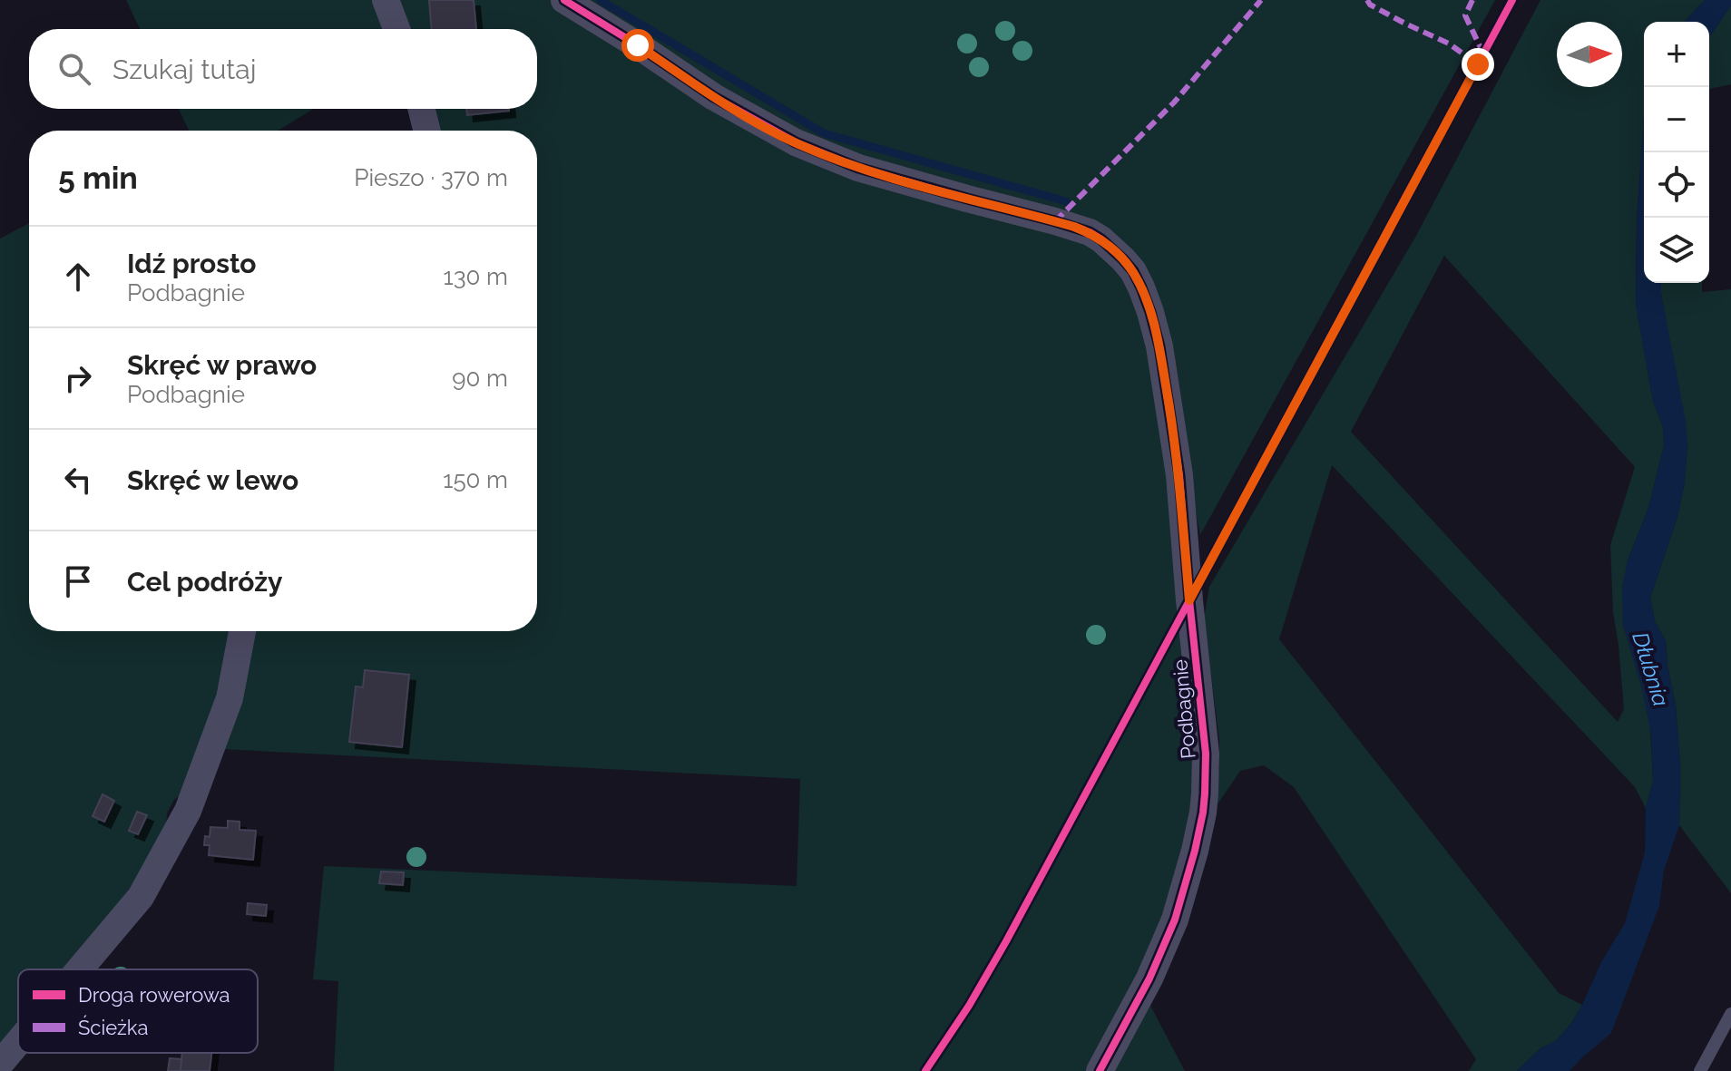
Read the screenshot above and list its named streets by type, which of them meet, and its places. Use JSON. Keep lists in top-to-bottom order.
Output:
{
  "streets": {
    "street": ["Podbagnie"]
  },
  "water": ["Dłubnia"],
  "legend": ["Droga rowerowa", "Ścieżka"],
  "north": "right",
  "page": {
    "map_buttons": ["+", "−"],
    "search": "Szukaj tutaj",
    "heading": ["5 min", "Pieszo · 370 m"],
    "list": [
      ["Idź prosto", "Podbagnie", "130 m"],
      ["Skręć w prawo", "Podbagnie", "90 m"],
      ["Skręć w lewo", "150 m"],
      "Cel podróży"
    ]
  }
}
